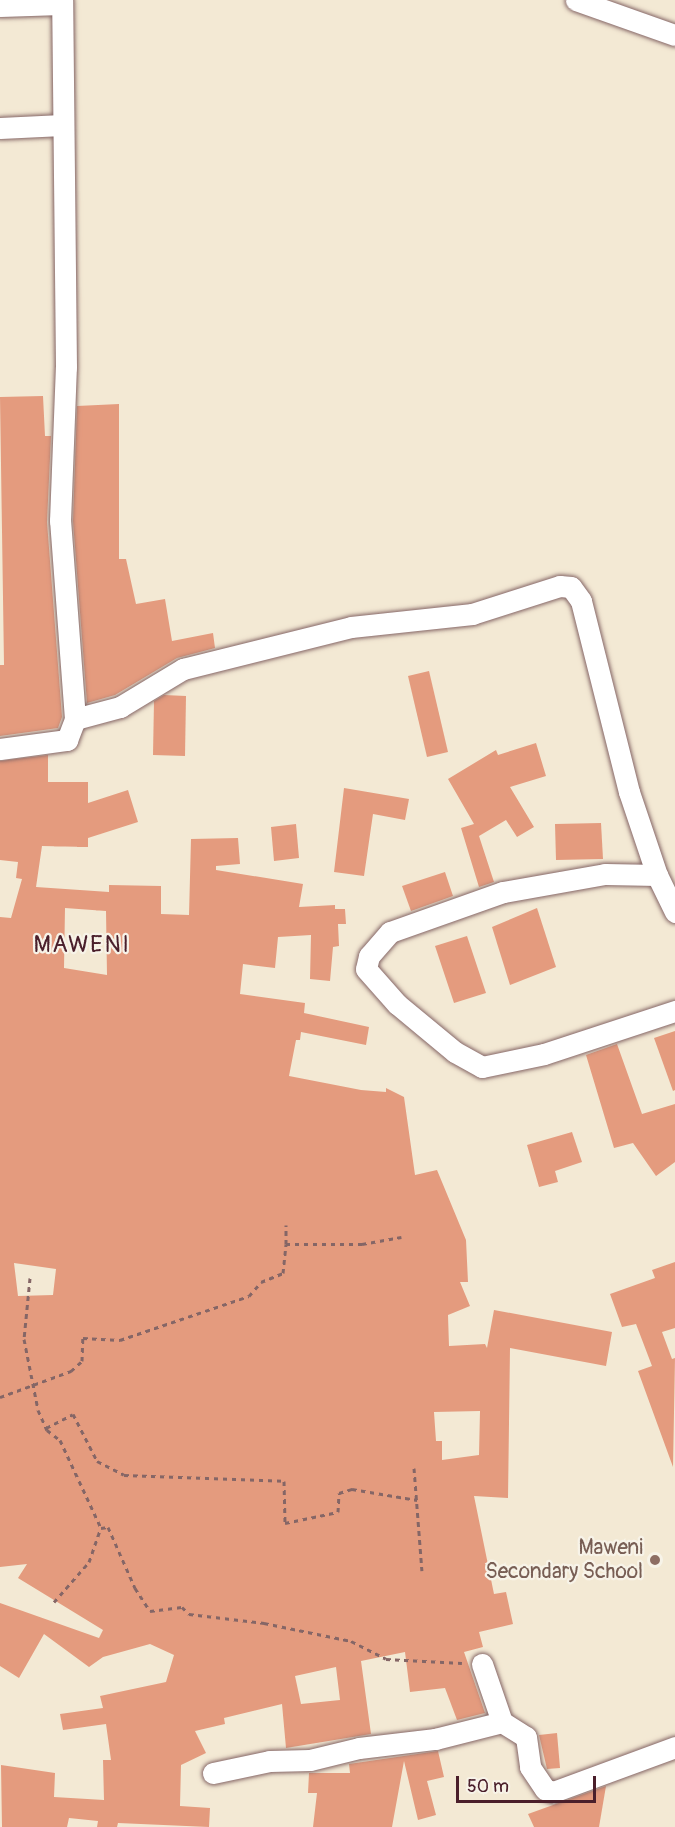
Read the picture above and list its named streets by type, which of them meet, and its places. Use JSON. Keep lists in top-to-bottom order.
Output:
{
  "districts": ["MAWENI"],
  "places": ["Maweni Secondary School"],
  "scale_bar": "50 m"
}
